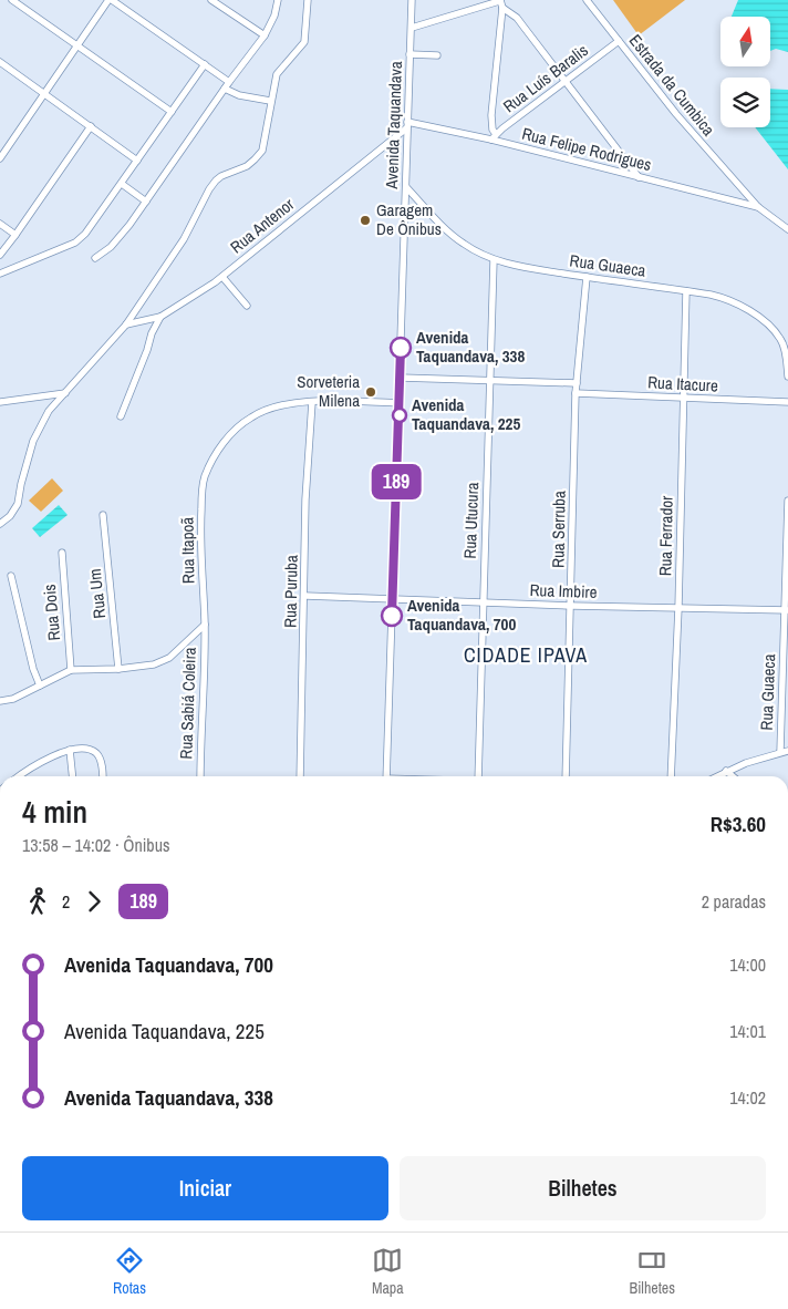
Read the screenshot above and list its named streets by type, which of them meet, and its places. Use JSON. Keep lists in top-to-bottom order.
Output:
{
  "streets": {
    "street": [
      "Rua Luís Baralis",
      "Estrada da Cumbica",
      "Avenida Taquandava",
      "Rua Felipe Rodrigues",
      "Rua Antenor",
      "Rua Guaeca",
      "Rua Itacure",
      "Rua Utucura",
      "Rua Serruba",
      "Rua Ferrador",
      "Rua Itapoã",
      "Rua Puruba",
      "Rua Imbire",
      "Rua Um",
      "Rua Dois",
      "Rua Sabiá Coleira"
    ]
  },
  "crossings": [
    ["Rua Luís Baralis", "Estrada da Cumbica"],
    ["Rua Luís Baralis", "Rua Felipe Rodrigues"],
    ["Estrada da Cumbica", "Rua Felipe Rodrigues"],
    ["Avenida Taquandava", "Rua Felipe Rodrigues"],
    ["Avenida Taquandava", "Rua Antenor"],
    ["Avenida Taquandava", "Rua Guaeca"],
    ["Avenida Taquandava", "Rua Itapoã"],
    ["Avenida Taquandava", "Rua Imbire"],
    ["Rua Felipe Rodrigues", "Rua Antenor"],
    ["Rua Guaeca", "Rua Utucura"],
    ["Rua Guaeca", "Rua Serruba"],
    ["Rua Guaeca", "Rua Ferrador"],
    ["Rua Guaeca", "Rua Imbire"],
    ["Rua Itacure", "Rua Serruba"],
    ["Rua Itacure", "Rua Ferrador"],
    ["Rua Utucura", "Rua Imbire"],
    ["Rua Serruba", "Rua Imbire"],
    ["Rua Ferrador", "Rua Imbire"],
    ["Rua Itapoã", "Rua Puruba"],
    ["Rua Itapoã", "Rua Sabiá Coleira"],
    ["Rua Puruba", "Rua Imbire"]
  ],
  "districts": ["CIDADE IPAVA"],
  "places": [
    "Garagem De Ônibus",
    "Avenida Taquandava, 338",
    "Sorveteria Milena",
    "Avenida Taquandava, 225",
    "Avenida Taquandava, 700"
  ],
  "lines": ["bus line 189"],
  "north": "top",
  "page": {
    "on_map": "189",
    "heading": ["4 min", "13:58 – 14:02 · Ônibus", "R$3.60"],
    "legs": ["2", "189", "2 paradas"],
    "list": [
      {
        "name": "Avenida Taquandava, 700",
        "value": "14:00"
      },
      {
        "name": "Avenida Taquandava, 225",
        "value": "14:01"
      },
      {
        "name": "Avenida Taquandava, 338",
        "value": "14:02"
      }
    ],
    "buttons": ["Iniciar", "Bilhetes"],
    "tabs": ["Rotas", "Mapa", "Bilhetes"]
  }
}
